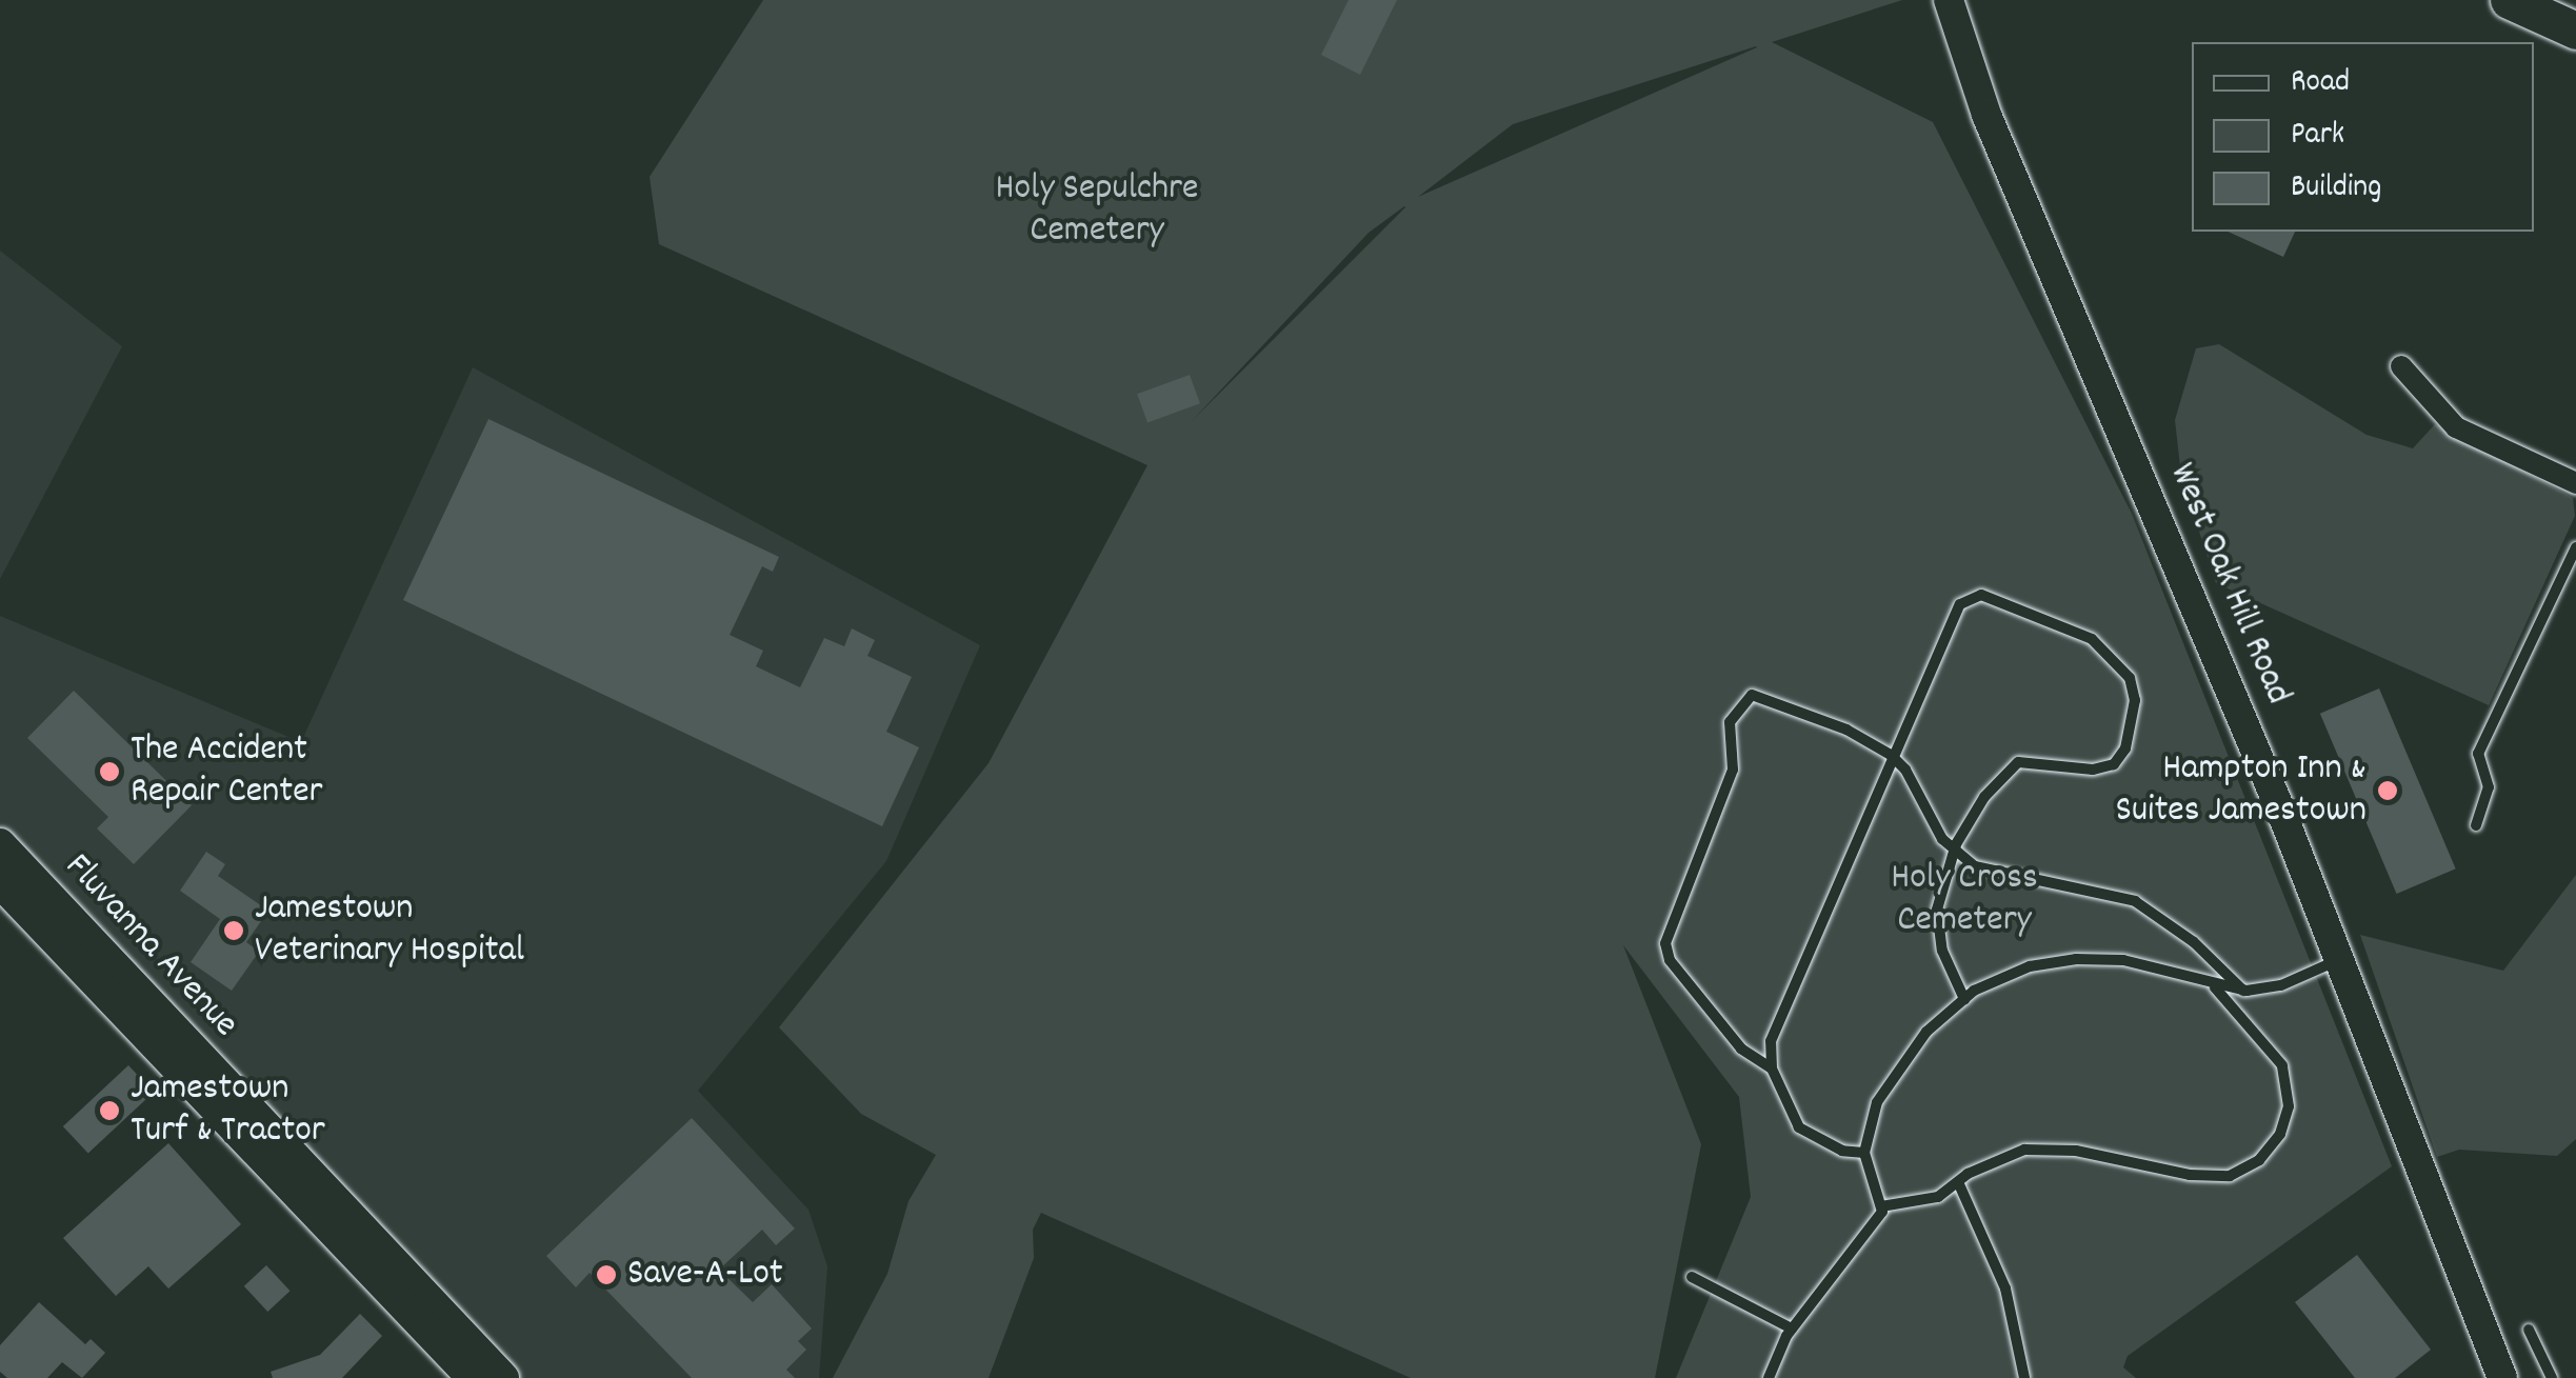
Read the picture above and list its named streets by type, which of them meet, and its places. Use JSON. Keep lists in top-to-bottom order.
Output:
{
  "streets": {
    "main road": ["West Oak Hill Road", "Fluvanna Avenue"]
  },
  "parks": ["Holy Sepulchre Cemetery", "Holy Cross Cemetery"],
  "places": [
    "The Accident Repair Center",
    "Hampton Inn & Suites Jamestown",
    "Jamestown Veterinary Hospital",
    "Jamestown Turf & Tractor",
    "Save-A-Lot"
  ],
  "legend": ["Road", "Park", "Building"]
}
